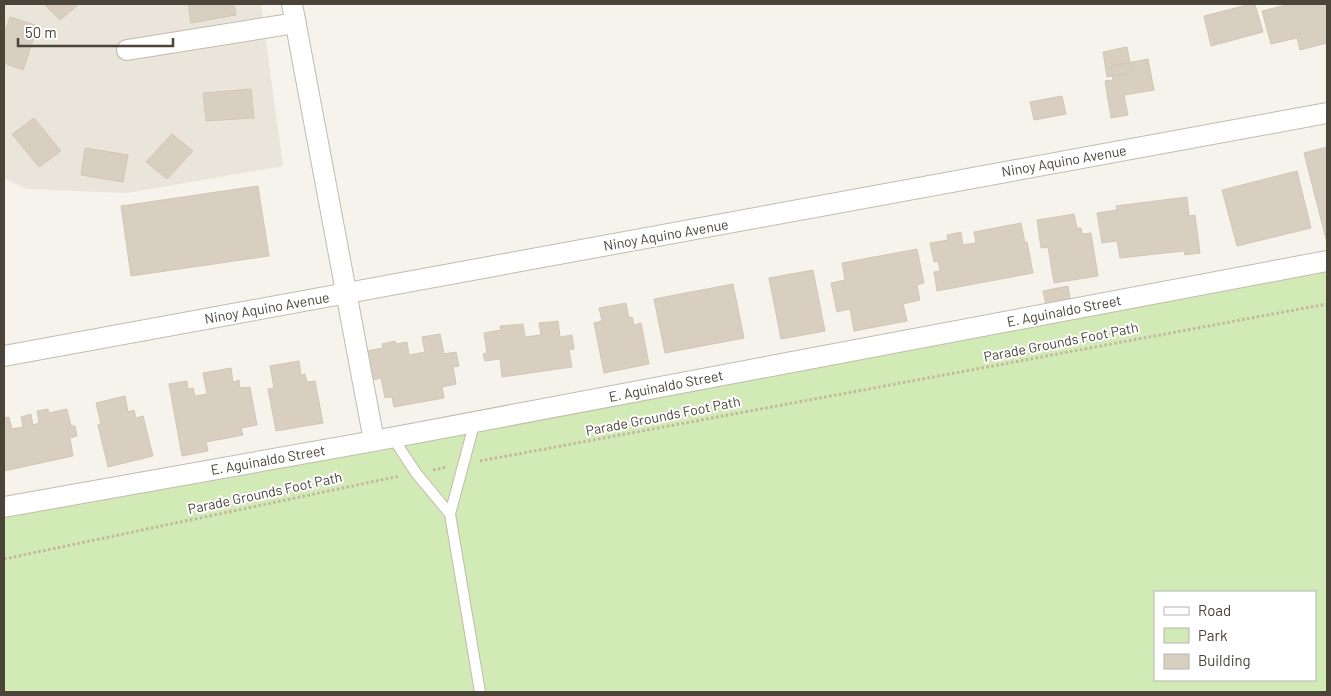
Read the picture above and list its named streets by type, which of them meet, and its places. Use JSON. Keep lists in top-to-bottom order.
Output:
{
  "streets": {
    "street": ["Ninoy Aquino Avenue", "E. Aguinaldo Street"],
    "path": ["Parade Grounds Foot Path"]
  },
  "legend": ["Road", "Park", "Building"],
  "scale_bar": "50 m"
}
